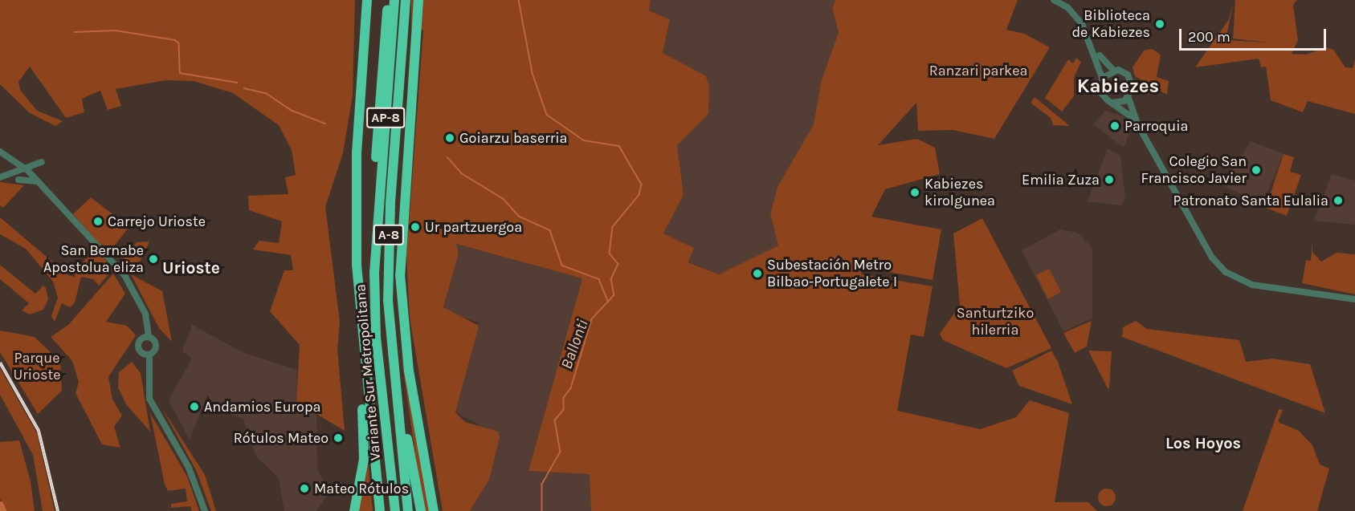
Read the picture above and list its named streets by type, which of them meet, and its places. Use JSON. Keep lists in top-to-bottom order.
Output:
{
  "streets": {
    "highway": ["AP-8", "A-8", "Variante Sur Metropolitana"]
  },
  "districts": ["Kabiezes", "Urioste", "Los Hoyos"],
  "water": ["Ballonti"],
  "parks": ["Ranzari parkea", "Santurtziko hilerria", "Parque Urioste"],
  "places": [
    "Biblioteca de Kabiezes",
    "Parroquia",
    "Goiarzu baserria",
    "Colegio San Francisco Javier",
    "Emilia Zuza",
    "Kabiezes kirolgunea",
    "Patronato Santa Eulalia",
    "Carrejo Urioste",
    "Ur partzuergoa",
    "San Bernabe Apostolua eliza",
    "Subestación Metro Bilbao-Portugalete I",
    "Andamios Europa",
    "Rótulos Mateo",
    "Mateo Rótulos"
  ],
  "scale_bar": "200 m"
}
